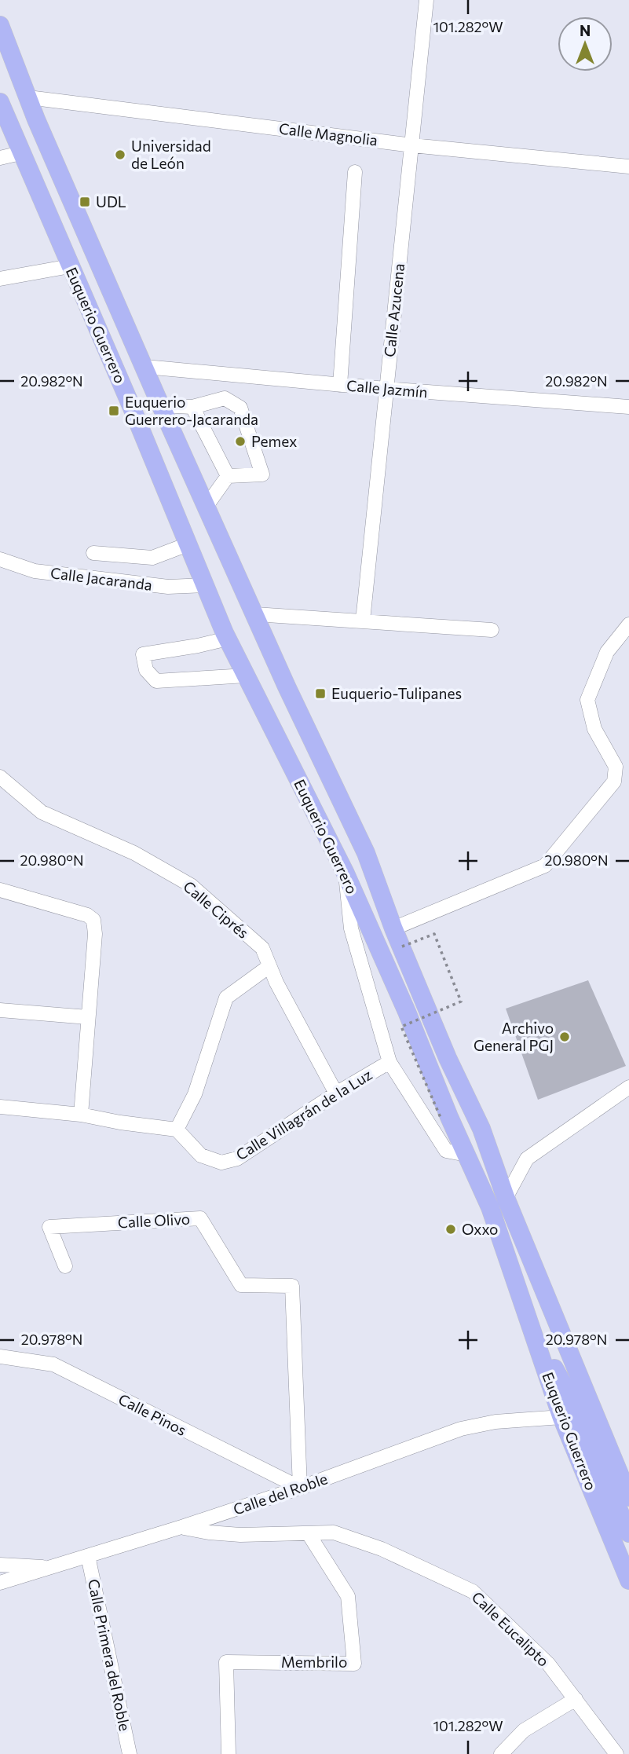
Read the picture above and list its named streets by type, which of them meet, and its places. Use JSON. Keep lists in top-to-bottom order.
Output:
{
  "streets": {
    "main road": ["Euquerio Guerrero"],
    "street": [
      "Calle Magnolia",
      "Calle Azucena",
      "Calle Jazmín",
      "Calle Jacaranda",
      "Calle Ciprés",
      "Calle Villagrán de la Luz",
      "Calle Olivo",
      "Calle Pinos",
      "Calle del Roble",
      "Calle Eucalipto",
      "Calle Primera del Roble",
      "Membrilo"
    ]
  },
  "crossings": [
    ["Calle Magnolia", "Calle Azucena"],
    ["Calle Magnolia", "Euquerio Guerrero"],
    ["Calle Azucena", "Calle Jazmín"],
    ["Euquerio Guerrero", "Calle Jazmín"],
    ["Euquerio Guerrero", "Calle Jacaranda"],
    ["Euquerio Guerrero", "Calle del Roble"],
    ["Calle Ciprés", "Calle Villagrán de la Luz"],
    ["Calle Olivo", "Calle Pinos"],
    ["Calle Olivo", "Calle del Roble"],
    ["Calle Pinos", "Calle del Roble"],
    ["Calle del Roble", "Calle Eucalipto"],
    ["Calle del Roble", "Calle Primera del Roble"],
    ["Calle Eucalipto", "Membrilo"]
  ],
  "places": {
    "other": [
      "Universidad de León",
      "Pemex",
      "Archivo General PGJ",
      "Oxxo"
    ],
    "transit": ["UDL", "Euquerio Guerrero-Jacaranda", "Euquerio-Tulipanes"]
  },
  "north": "top",
  "coordinates": [
    "101.282°W",
    "20.982°N",
    "20.980°N",
    "20.978°N"
  ]
}
